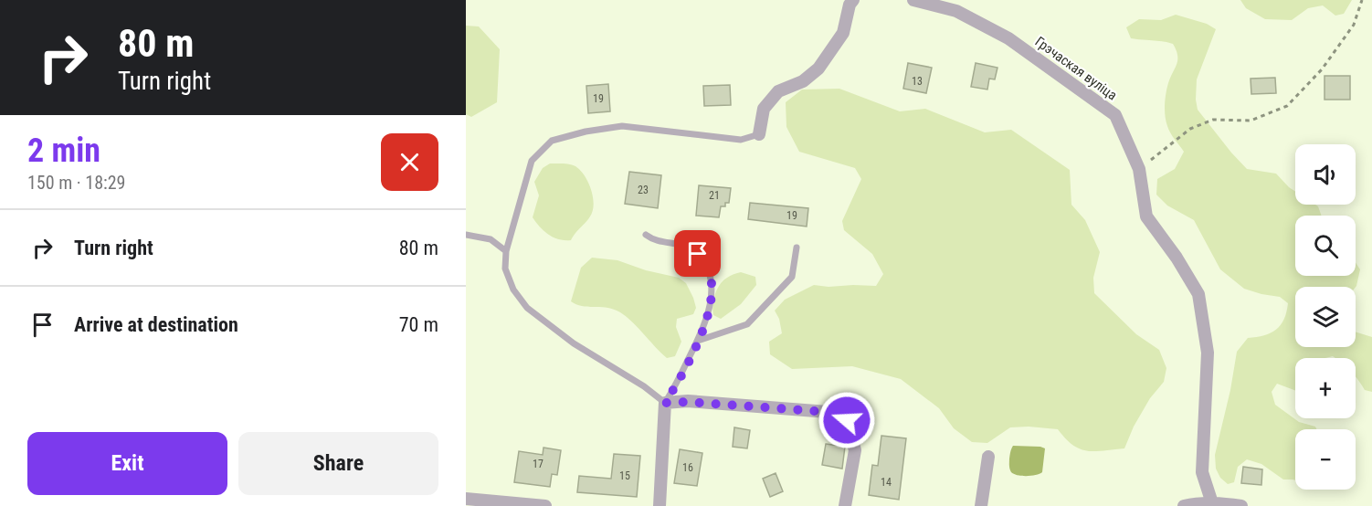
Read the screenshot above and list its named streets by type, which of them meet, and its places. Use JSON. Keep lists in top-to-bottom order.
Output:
{
  "streets": {
    "street": ["Грэчаская вуліца"]
  },
  "house_numbers": [
    "13",
    "19",
    "23",
    "21",
    "19",
    "17",
    "16",
    "15",
    "14"
  ],
  "page": {
    "turn": ["80 m", "Turn right"],
    "heading": ["2 min", "150 m · 18:29"],
    "map_buttons": ["+", "−"],
    "list": [
      {
        "name": "Turn right",
        "value": "80 m"
      },
      {
        "name": "Arrive at destination",
        "value": "70 m"
      }
    ],
    "buttons": ["Exit", "Share"]
  }
}
